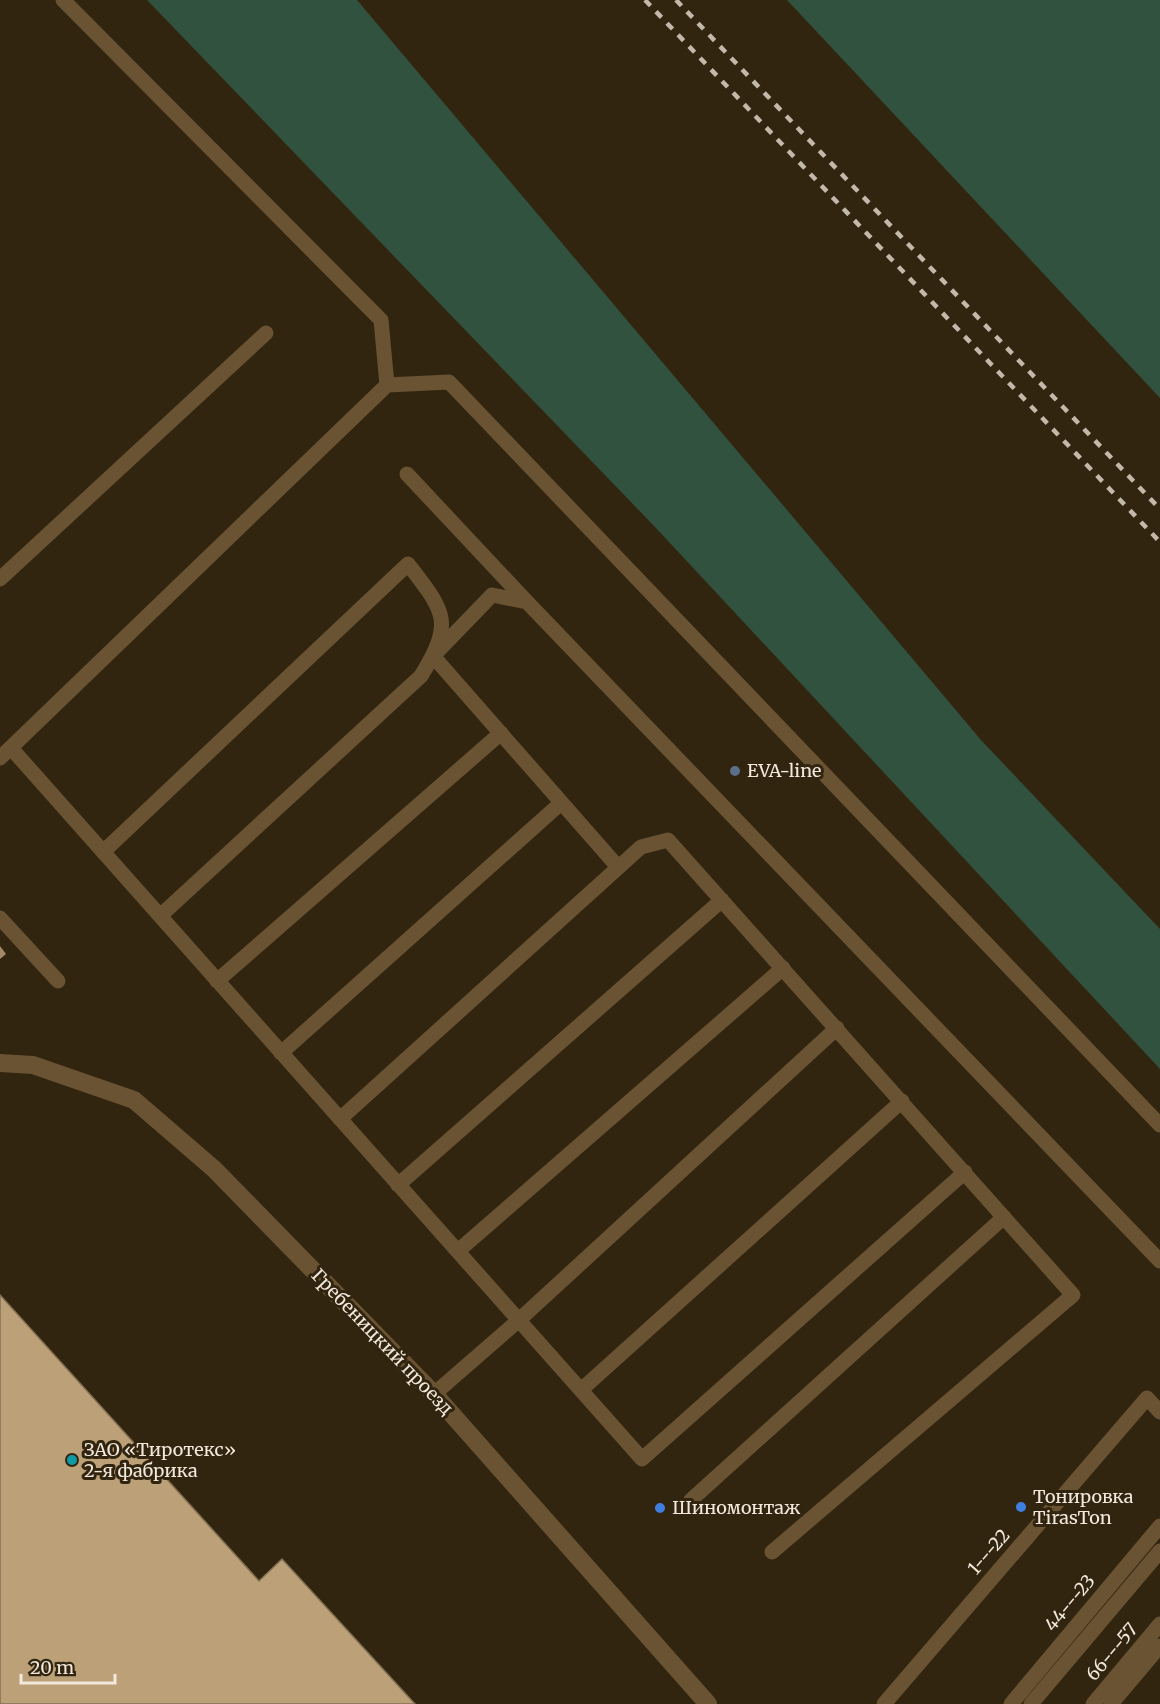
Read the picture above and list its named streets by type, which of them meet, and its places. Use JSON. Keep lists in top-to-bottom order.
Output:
{
  "streets": {
    "street": ["Гребеницкий проезд"],
    "lane": ["1---22", "44---23", "66---57"]
  },
  "places": [
    "EVA-line",
    "ЗАО «Тиротекс» 2-я фабрика",
    "Тонировка TirasTon",
    "Шиномонтаж"
  ],
  "scale_bar": "20 m"
}
